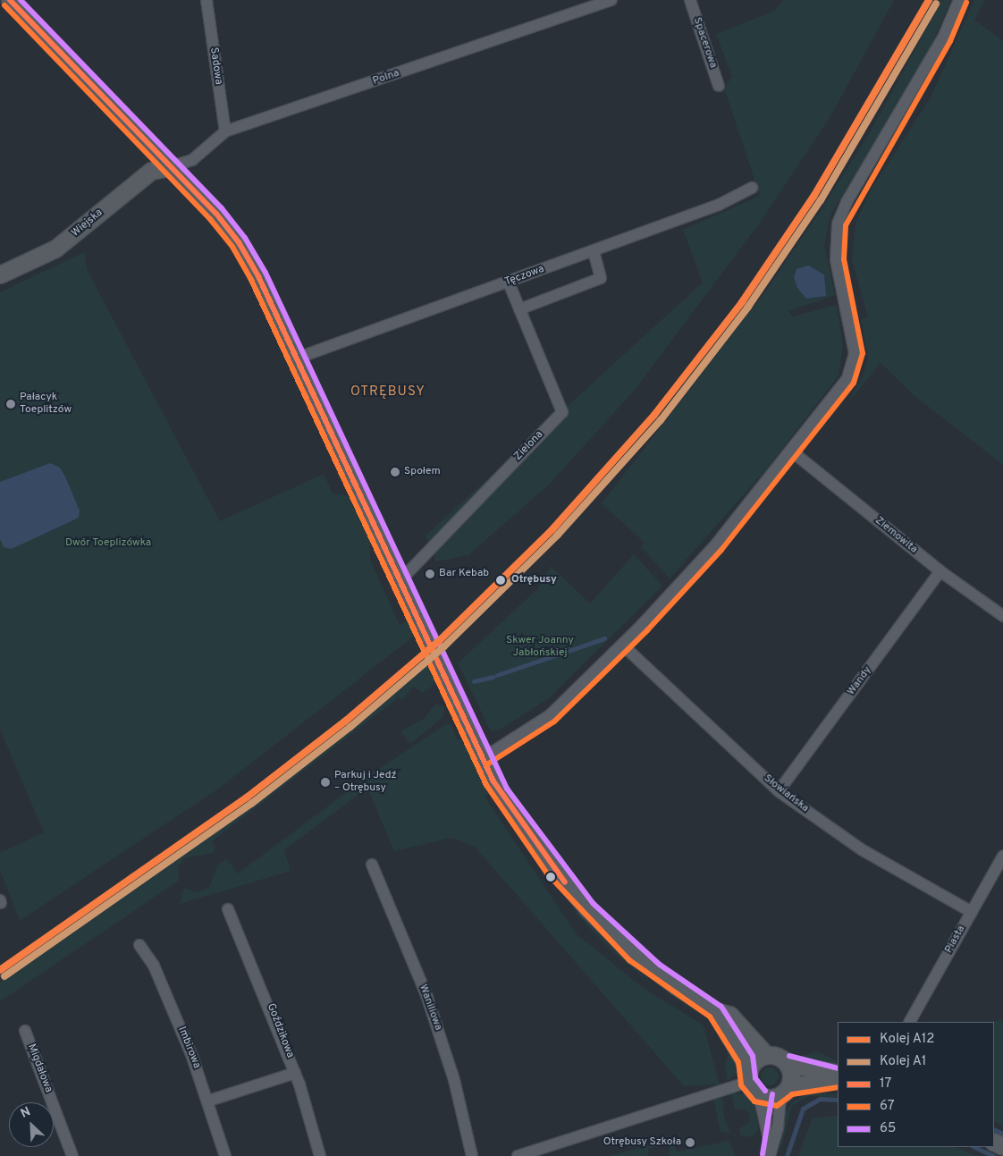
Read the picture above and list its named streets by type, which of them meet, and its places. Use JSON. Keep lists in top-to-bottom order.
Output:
{
  "streets": {
    "main road": ["Wiejska"],
    "street": [
      "Spacerowa",
      "Sadowa",
      "Polna",
      "Tęczowa",
      "Zielona",
      "Ziemowita",
      "Wandy",
      "Słowiańska",
      "Piasta",
      "Waniliowa",
      "Goździkowa",
      "Imbirowa",
      "Migdałowa"
    ]
  },
  "crossings": [
    ["Sadowa", "Polna"],
    ["Polna", "Wiejska"],
    ["Tęczowa", "Zielona"],
    ["Ziemowita", "Wandy"],
    ["Wandy", "Słowiańska"],
    ["Słowiańska", "Piasta"]
  ],
  "districts": ["OTRĘBUSY"],
  "parks": ["Dwór Toeplizówka", "Skwer Joanny Jabłońskiej"],
  "places": [
    "Pałacyk Toeplitzów",
    "Społem",
    "Bar Kebab",
    "Otrębusy",
    "Parkuj i Jedź – Otrębusy",
    "Otrębusy Szkoła"
  ],
  "lines": [
    "rail line A12",
    "transit line 17",
    "transit line 65",
    "transit line 67",
    "rail line A1"
  ],
  "legend": [
    "Kolej A12",
    "Kolej A1",
    "17",
    "67",
    "65"
  ],
  "north": "top left"
}
